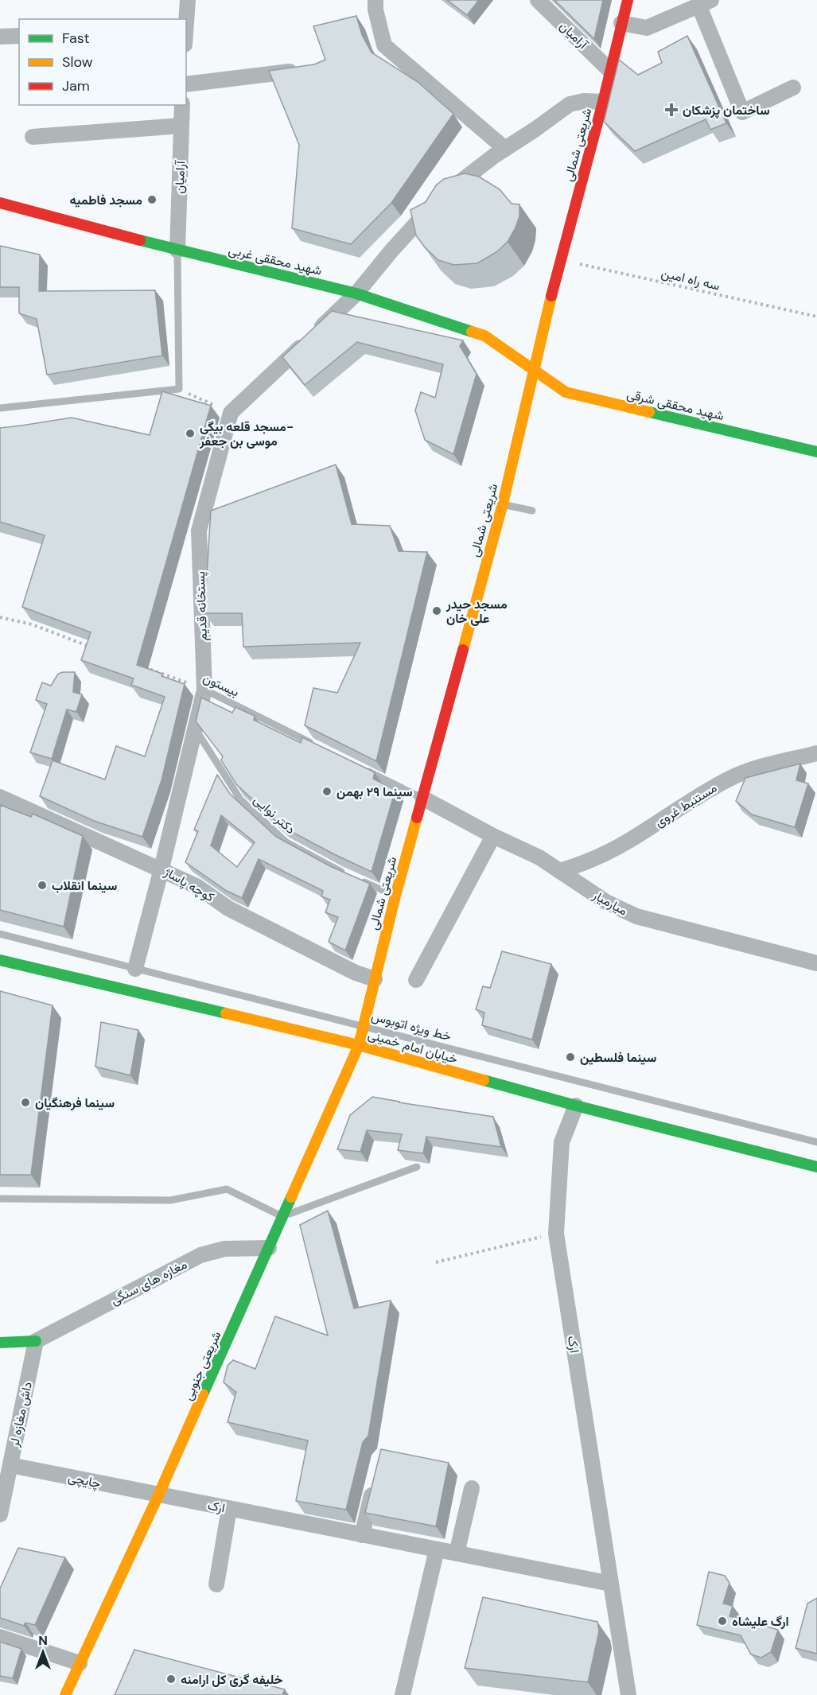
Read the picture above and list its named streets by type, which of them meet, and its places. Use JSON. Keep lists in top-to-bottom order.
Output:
{
  "streets": {
    "main road": [
      "شریعتی شمالی",
      "شهید محققی غربی",
      "شهید محققی شرقی",
      "خیابان امام خمینی",
      "شریعتی جنوبی"
    ],
    "street": [
      "آرامیان",
      "پستخانه قدیم",
      "مستنبط غروی",
      "کوچه پاساژ",
      "میارمیار",
      "مغازه های سنگی",
      "ارک",
      "داش مغازه لر",
      "چایچی"
    ],
    "lane": ["بیستون", "دکتر نوایی", "خط ویژه اتوبوس"],
    "path": ["سه راه امین"]
  },
  "crossings": [
    ["آرامیان", "شریعتی شمالی"],
    ["آرامیان", "شهید محققی غربی"],
    ["شریعتی شمالی", "شهید محققی غربی"],
    ["شریعتی شمالی", "سه راه امین"],
    ["شریعتی شمالی", "شهید محققی شرقی"],
    ["شریعتی شمالی", "کوچه پاساژ"],
    ["شریعتی شمالی", "میارمیار"],
    ["شریعتی شمالی", "خط ویژه اتوبوس"],
    ["شریعتی شمالی", "خیابان امام خمینی"],
    ["شریعتی شمالی", "شریعتی جنوبی"],
    ["شهید محققی غربی", "شهید محققی شرقی"],
    ["پستخانه قدیم", "بیستون"],
    ["پستخانه قدیم", "دکتر نوایی"],
    ["پستخانه قدیم", "کوچه پاساژ"],
    ["پستخانه قدیم", "خط ویژه اتوبوس"],
    ["مستنبط غروی", "میارمیار"],
    ["خیابان امام خمینی", "ارک"],
    ["خیابان امام خمینی", "شریعتی جنوبی"],
    ["مغازه های سنگی", "شریعتی جنوبی"],
    ["مغازه های سنگی", "داش مغازه لر"],
    ["ارک", "شریعتی جنوبی"],
    ["ارک", "چایچی"],
    ["شریعتی جنوبی", "چایچی"],
    ["داش مغازه لر", "چایچی"]
  ],
  "places": {
    "health": ["ساختمان پزشکان"],
    "other": [
      "مسجد فاطمیه",
      "مسجد قلعه بیگی- موسی بن جعفر",
      "مسجد حیدر علی خان",
      "سینما ۲۹ بهمن",
      "سینما انقلاب",
      "سینما فلسطین",
      "سینما فرهنگیان",
      "ارگ علیشاه",
      "خلیفه گری کل ارامنه"
    ]
  },
  "legend": ["Fast", "Slow", "Jam"],
  "north": "top"
}
